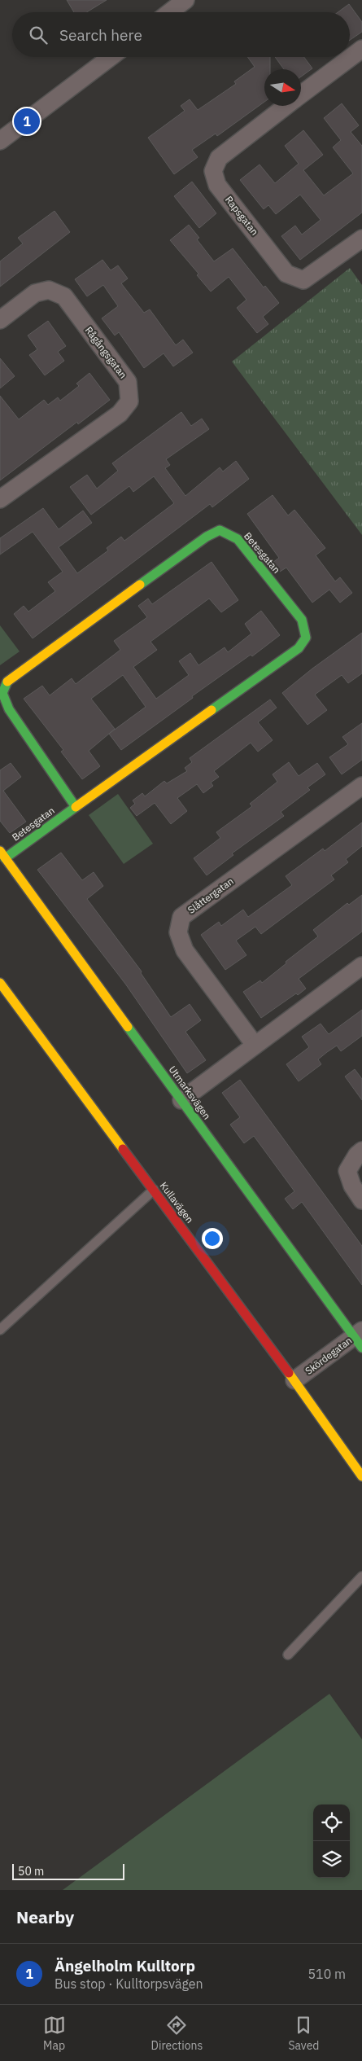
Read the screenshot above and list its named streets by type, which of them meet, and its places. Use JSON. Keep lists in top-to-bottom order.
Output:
{
  "streets": {
    "street": [
      "Rapsgatan",
      "Rågångsgatan",
      "Betesgatan",
      "Slåttergatan",
      "Utmarksvägen",
      "Kullavägen",
      "Skördegatan"
    ]
  },
  "crossings": [
    ["Betesgatan", "Utmarksvägen"],
    ["Utmarksvägen", "Skördegatan"],
    ["Kullavägen", "Skördegatan"]
  ],
  "scale_bar": "50 m",
  "north": "right",
  "page": {
    "search": "Search here",
    "pins": "1",
    "scale": "50 m",
    "heading": "Nearby",
    "list": [
      {
        "mark": "1",
        "name": "Ängelholm Kulltorp",
        "note": "Bus stop · Kulltorpsvägen",
        "value": "510 m"
      }
    ],
    "nav": ["Map", "Directions", "Saved"]
  }
}
